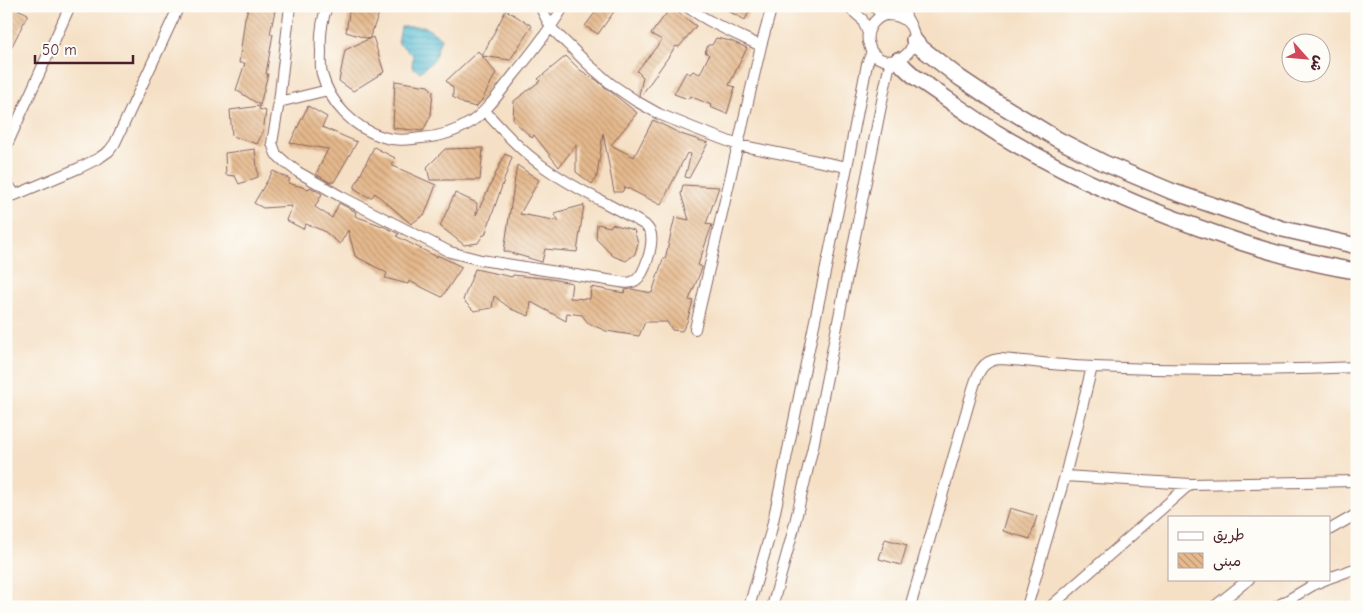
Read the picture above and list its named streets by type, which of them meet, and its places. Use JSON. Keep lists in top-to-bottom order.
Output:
{
  "legend": ["طريق", "مبنى"],
  "scale_bar": "50 m",
  "north": "bottom right"
}
